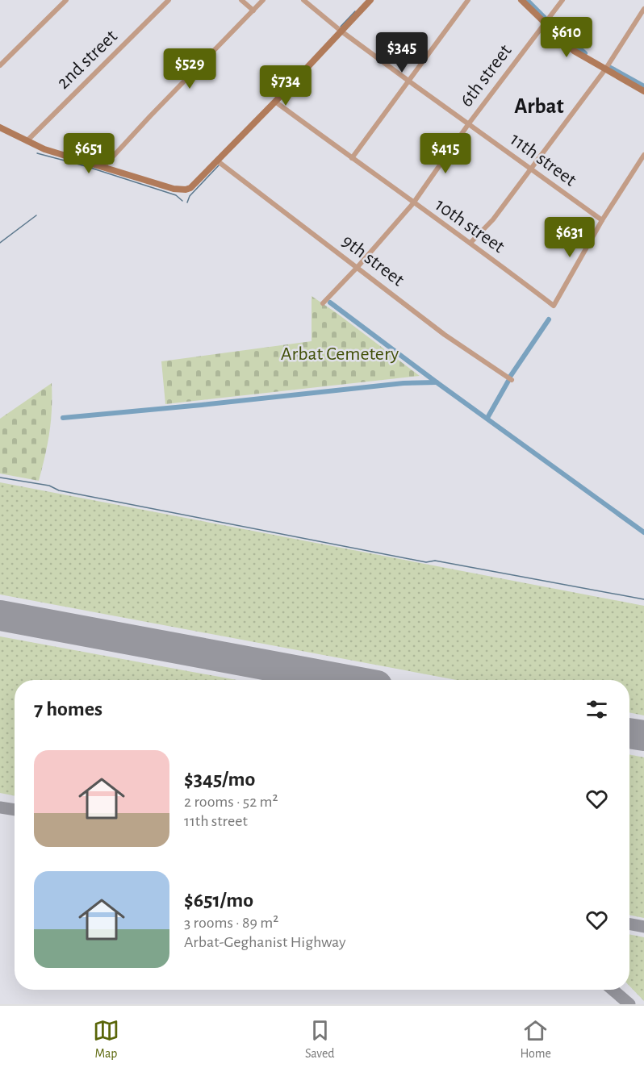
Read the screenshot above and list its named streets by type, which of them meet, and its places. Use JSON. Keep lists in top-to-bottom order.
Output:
{
  "streets": {
    "street": [
      "2nd street",
      "6th street",
      "11th street",
      "10th street",
      "9th street"
    ]
  },
  "crossings": [
    ["6th street", "11th street"],
    ["6th street", "10th street"],
    ["6th street", "9th street"],
    ["11th street", "10th street"]
  ],
  "districts": ["Arbat"],
  "parks": ["Arbat Cemetery"],
  "page": {
    "price": [
      "$610",
      "$345",
      "$529",
      "$734",
      "$651",
      "$415",
      "$631"
    ],
    "heading": "7 homes",
    "list": [
      {
        "name": "$345/mo",
        "note": "2 rooms · 52 m² · 11th street"
      },
      {
        "name": "$651/mo",
        "note": "3 rooms · 89 m² · Arbat-Geghanist Highway"
      }
    ],
    "tabs": ["Map", "Saved", "Home"]
  }
}
